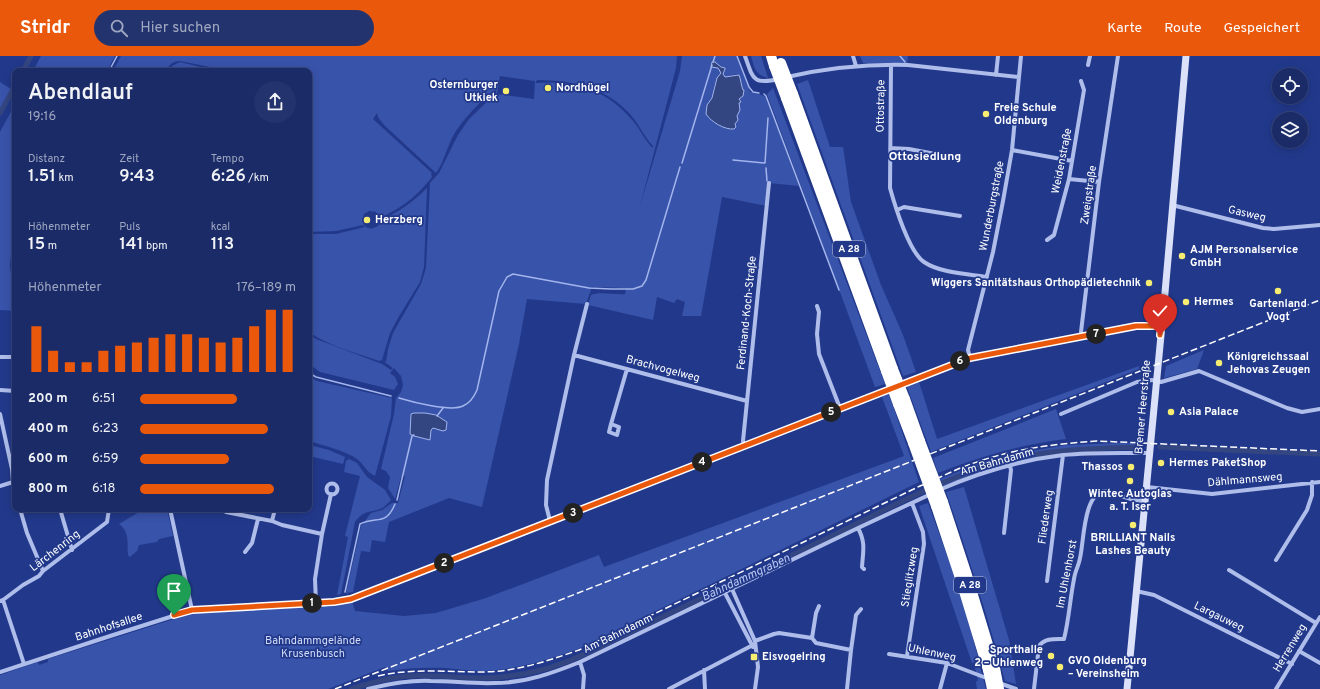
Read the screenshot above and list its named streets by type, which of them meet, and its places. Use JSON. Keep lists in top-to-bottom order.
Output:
{
  "streets": {
    "highway": ["A 28"],
    "street": [
      "Ottostraße",
      "Weidenstraße",
      "Zweigstraße",
      "Wunderburgstraße",
      "Gasweg",
      "Ferdinand-Koch-Straße",
      "Brachvogelweg",
      "Bremer Heerstraße",
      "Am Bahndamm",
      "Dählmannsweg",
      "Fliederweg",
      "Lärchenring",
      "Im Uhlenhorst",
      "Stieglitzweg",
      "Largauweg",
      "Bahnhofsallee",
      "Herrenweg",
      "Uhlenweg"
    ]
  },
  "crossings": [
    ["Ottostraße", "Wunderburgstraße"],
    ["Zweigstraße", "Bahnhofsallee"],
    ["Wunderburgstraße", "Bahnhofsallee"],
    ["Gasweg", "Bremer Heerstraße"],
    ["Ferdinand-Koch-Straße", "Brachvogelweg"],
    ["Ferdinand-Koch-Straße", "Bahnhofsallee"],
    ["Bremer Heerstraße", "Am Bahndamm"],
    ["Bremer Heerstraße", "Dählmannsweg"],
    ["Bremer Heerstraße", "Im Uhlenhorst"],
    ["Bremer Heerstraße", "Largauweg"],
    ["Bremer Heerstraße", "Bahnhofsallee"],
    ["Am Bahndamm", "Fliederweg"],
    ["Am Bahndamm", "Stieglitzweg"],
    ["Lärchenring", "Bahnhofsallee"],
    ["Stieglitzweg", "Uhlenweg"],
    ["Largauweg", "Herrenweg"]
  ],
  "districts": ["Ottosiedlung"],
  "water": ["Bahndammgraben"],
  "parks": ["Bahndammgelände Krusenbusch"],
  "places": {
    "other": [
      "Nordhügel",
      "Osternburger Utkiek",
      "Freie Schule Oldenburg",
      "Herzberg",
      "AJM Personalservice GmbH",
      "Wiggers Sanitätshaus Orthopädietechnik",
      "Gartenland Vogt",
      "Hermes",
      "Königreichssaal Jehovas Zeugen",
      "Asia Palace",
      "Hermes PaketShop",
      "Thassos",
      "Wintec Autoglas a. T. Iser",
      "BRILLIANT Nails Lashes Beauty",
      "Sporthalle 2 – Uhlenweg",
      "GVO Oldenburg – Vereinsheim"
    ],
    "transit": ["Eisvogelring"]
  },
  "page": {
    "header": "Stridr",
    "search": "Hier suchen",
    "nav": ["Karte", "Route", "Gespeichert"],
    "heading": ["Abendlauf", "19:16"],
    "stats": [
      ["Distanz", "1.51 km"],
      ["Zeit", "9:43"],
      ["Tempo", "6:26 /km"],
      ["Höhenmeter", "15 m"],
      ["Puls", "141 bpm"],
      ["kcal", "113"]
    ],
    "chart": ["Höhenmeter", "176–189 m"],
    "pins": [
      "7",
      "6",
      "5",
      "4",
      "3",
      "2",
      "1"
    ],
    "list": [
      {
        "name": "200 m",
        "note": "6:51"
      },
      {
        "name": "400 m",
        "note": "6:23"
      },
      {
        "name": "600 m",
        "note": "6:59"
      },
      {
        "name": "800 m",
        "note": "6:18"
      }
    ]
  }
}
